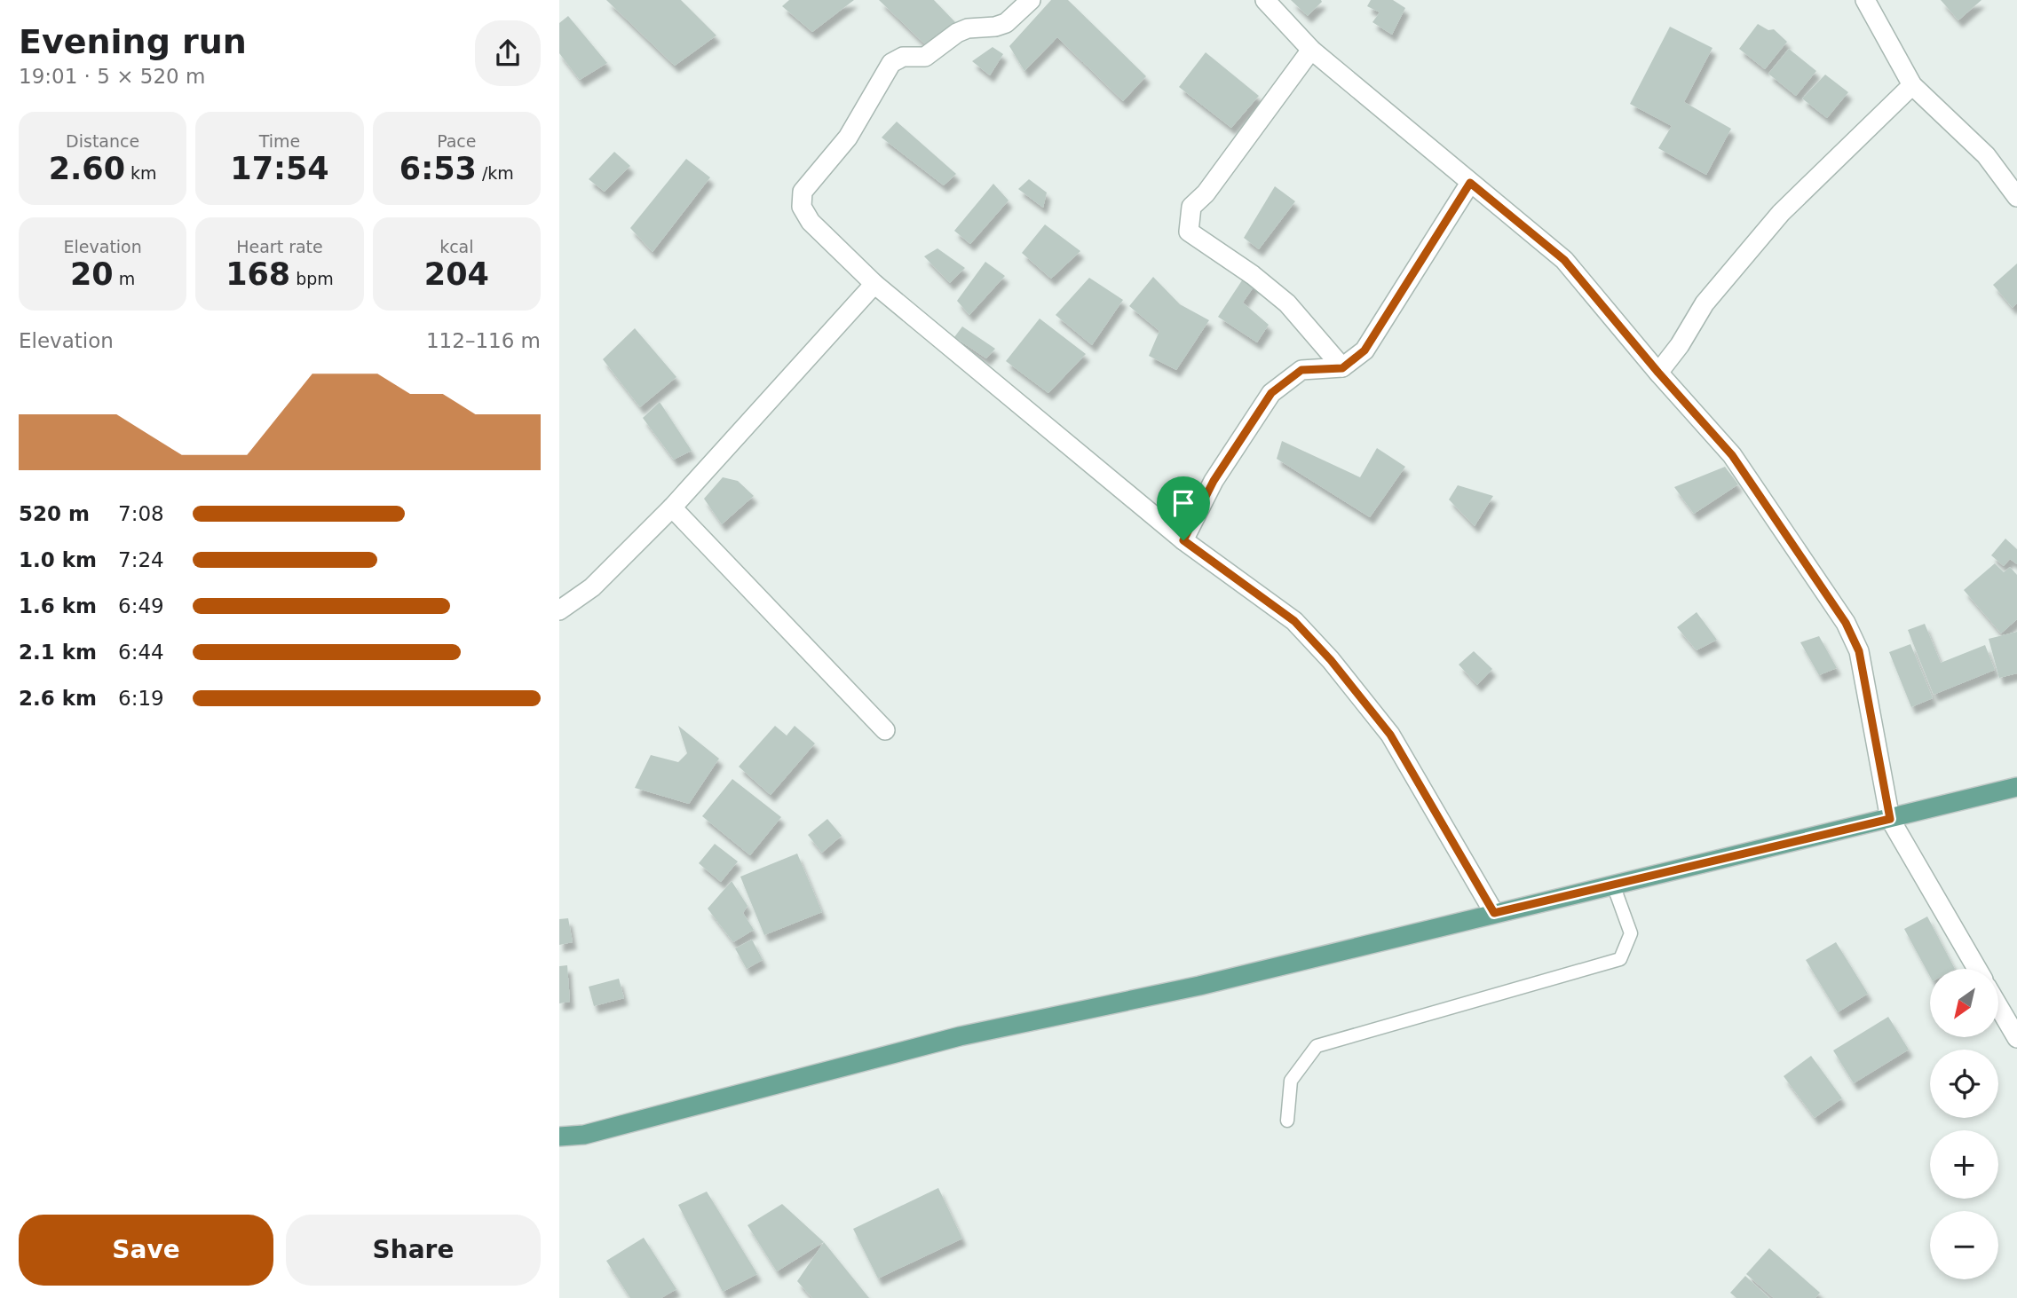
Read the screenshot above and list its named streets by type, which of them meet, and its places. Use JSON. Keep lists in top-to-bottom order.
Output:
{
  "north": "bottom left",
  "page": {
    "heading": ["Evening run", "19:01 · 5 × 520 m"],
    "stats": [
      ["Distance", "2.60 km"],
      ["Time", "17:54"],
      ["Pace", "6:53 /km"],
      ["Elevation", "20 m"],
      ["Heart rate", "168 bpm"],
      ["kcal", "204"]
    ],
    "chart": ["Elevation", "112–116 m"],
    "list": [
      {
        "name": "520 m",
        "note": "7:08"
      },
      {
        "name": "1.0 km",
        "note": "7:24"
      },
      {
        "name": "1.6 km",
        "note": "6:49"
      },
      {
        "name": "2.1 km",
        "note": "6:44"
      },
      {
        "name": "2.6 km",
        "note": "6:19"
      }
    ],
    "map_buttons": ["+", "−"],
    "buttons": ["Save", "Share"]
  }
}
